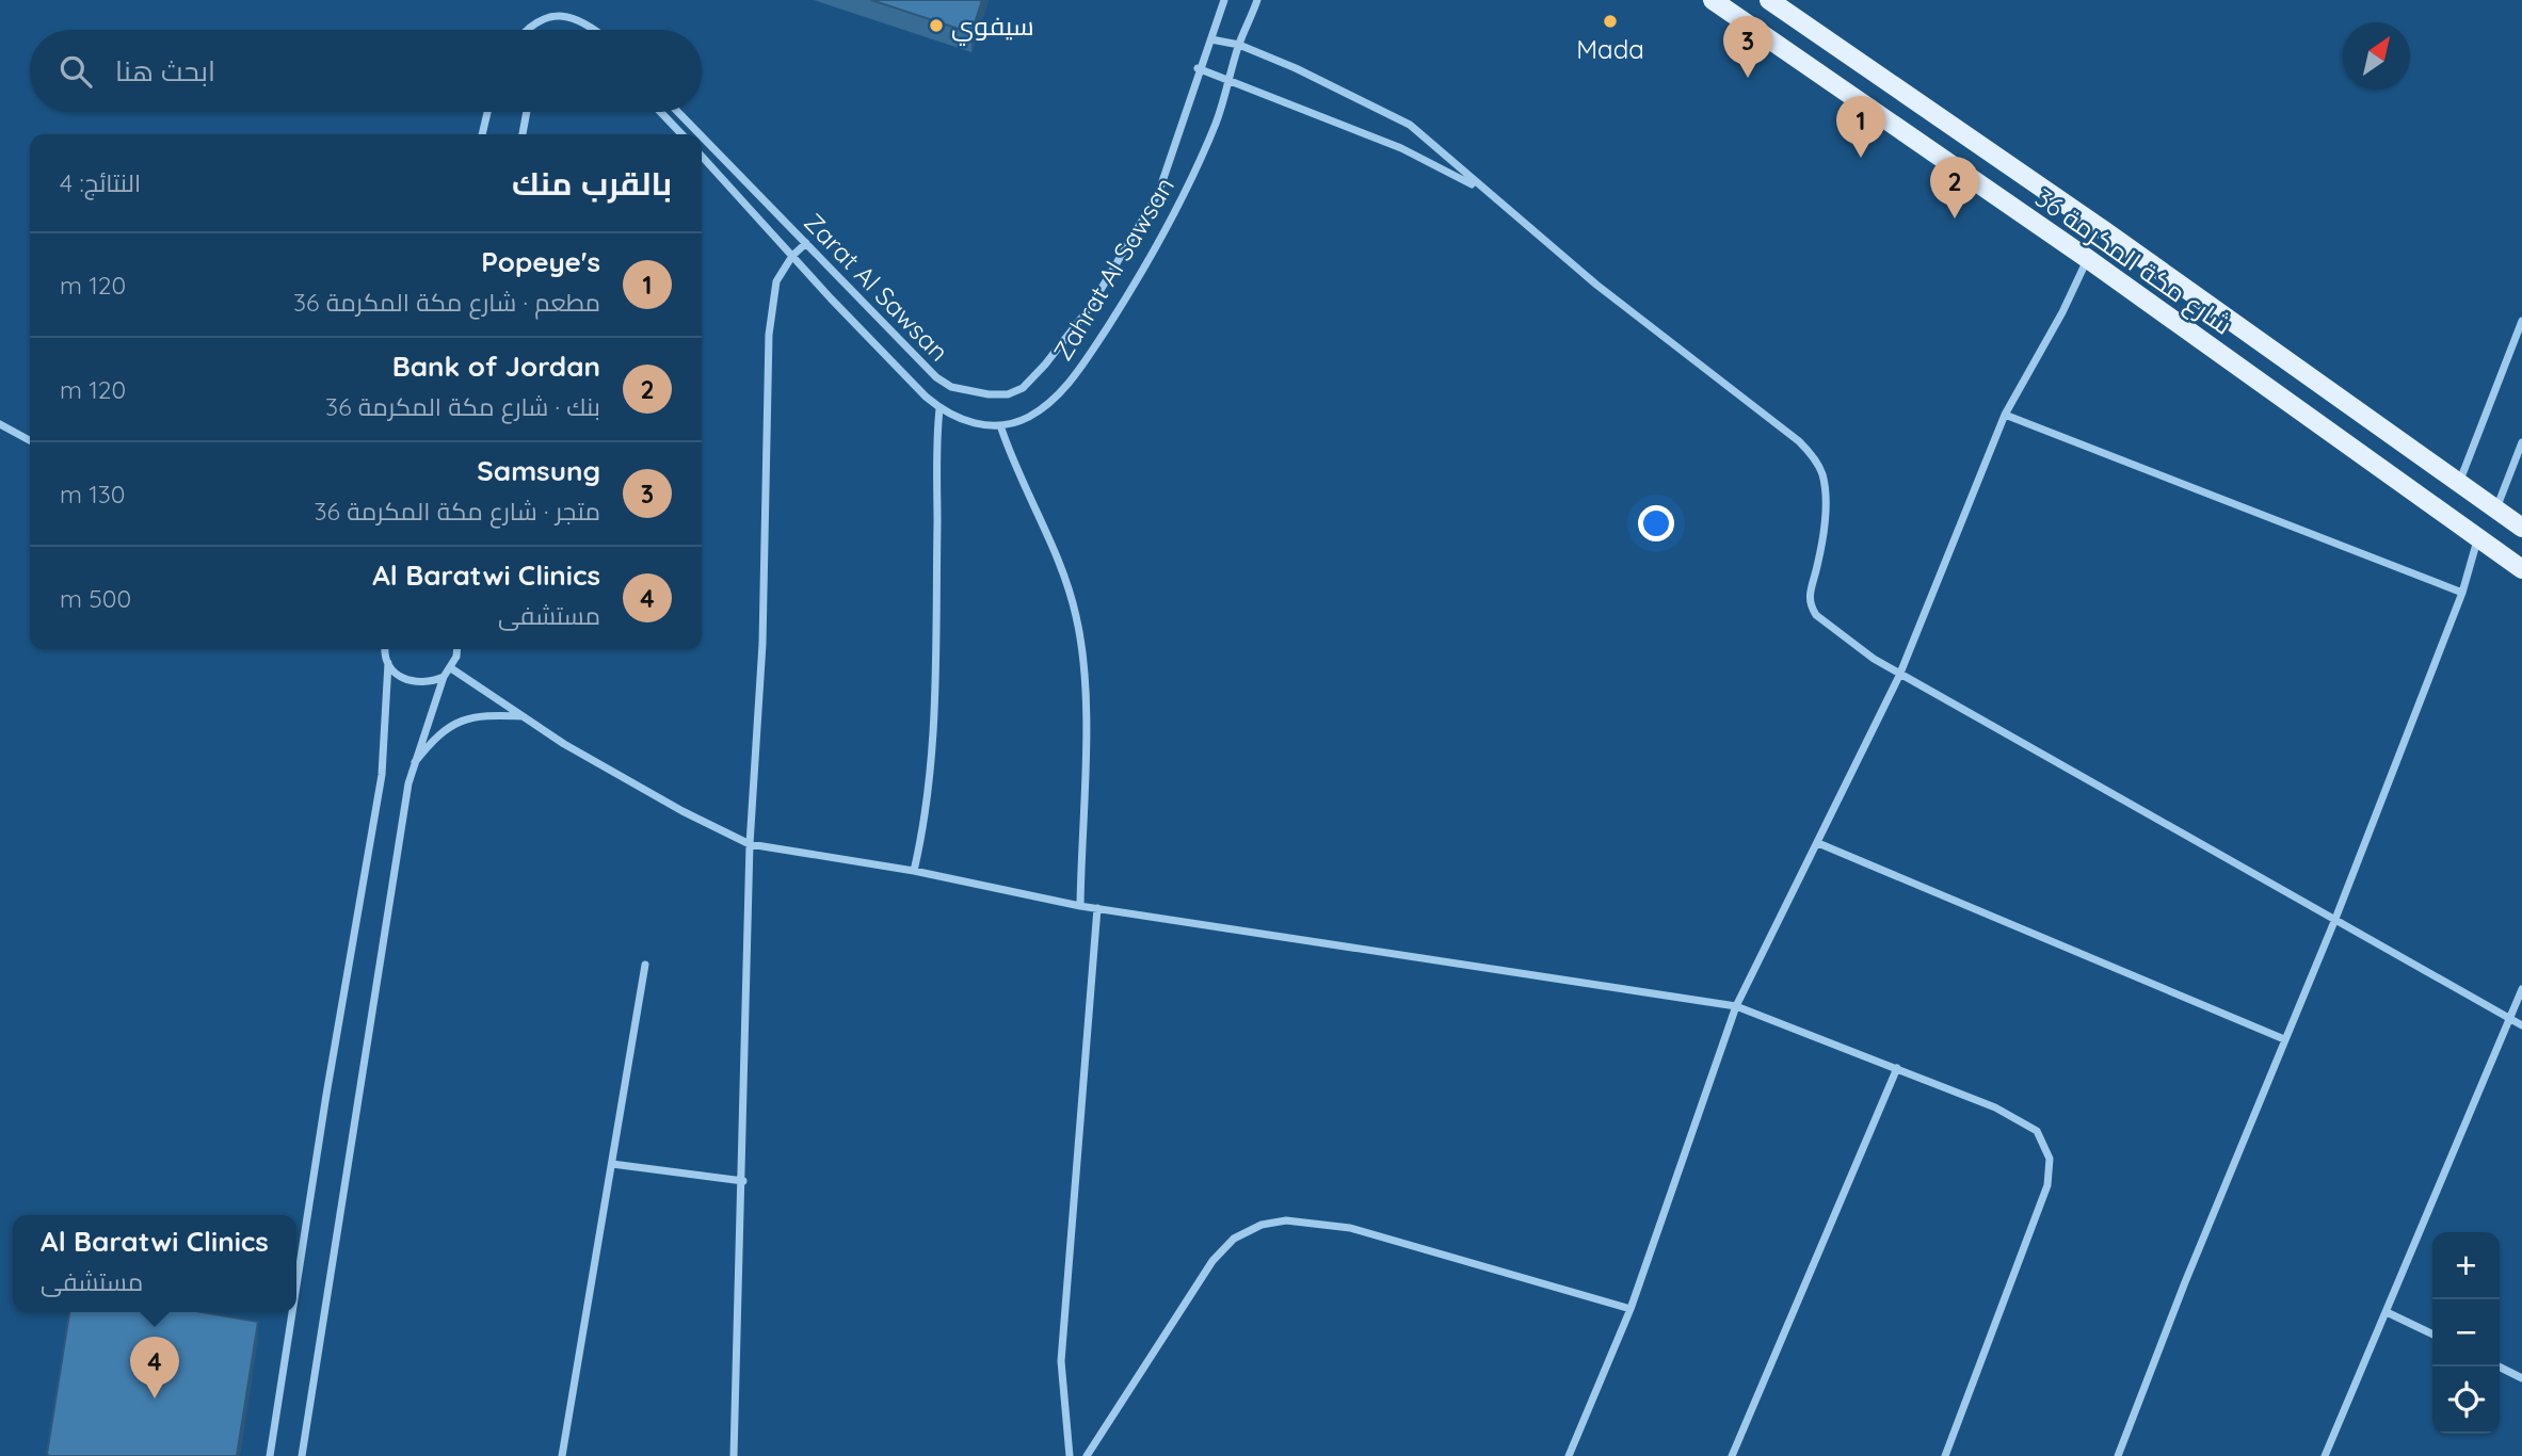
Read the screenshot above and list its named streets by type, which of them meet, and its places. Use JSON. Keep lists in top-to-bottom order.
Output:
{
  "streets": {
    "main road": ["شارع مكة المكرمة 36"],
    "street": ["Zahrat Al Sawsan", "Zarat Al Sawsan"]
  },
  "places": ["Mada", "سيفوي"],
  "north": "top right",
  "page": {
    "pins": [
      "3",
      "1",
      "2",
      "4"
    ],
    "search": "ابحث هنا",
    "heading": ["بالقرب منك", "النتائج: 4"],
    "list": [
      {
        "mark": "1",
        "name": "Popeye's",
        "note": "مطعم · شارع مكة المكرمة 36",
        "value": "120 m"
      },
      {
        "mark": "2",
        "name": "Bank of Jordan",
        "note": "بنك · شارع مكة المكرمة 36",
        "value": "120 m"
      },
      {
        "mark": "3",
        "name": "Samsung",
        "note": "متجر · شارع مكة المكرمة 36",
        "value": "130 m"
      },
      {
        "mark": "4",
        "name": "Al Baratwi Clinics",
        "note": "مستشفى",
        "value": "500 m"
      }
    ],
    "popup": ["Al Baratwi Clinics", "مستشفى"],
    "map_buttons": ["+", "−"]
  }
}
